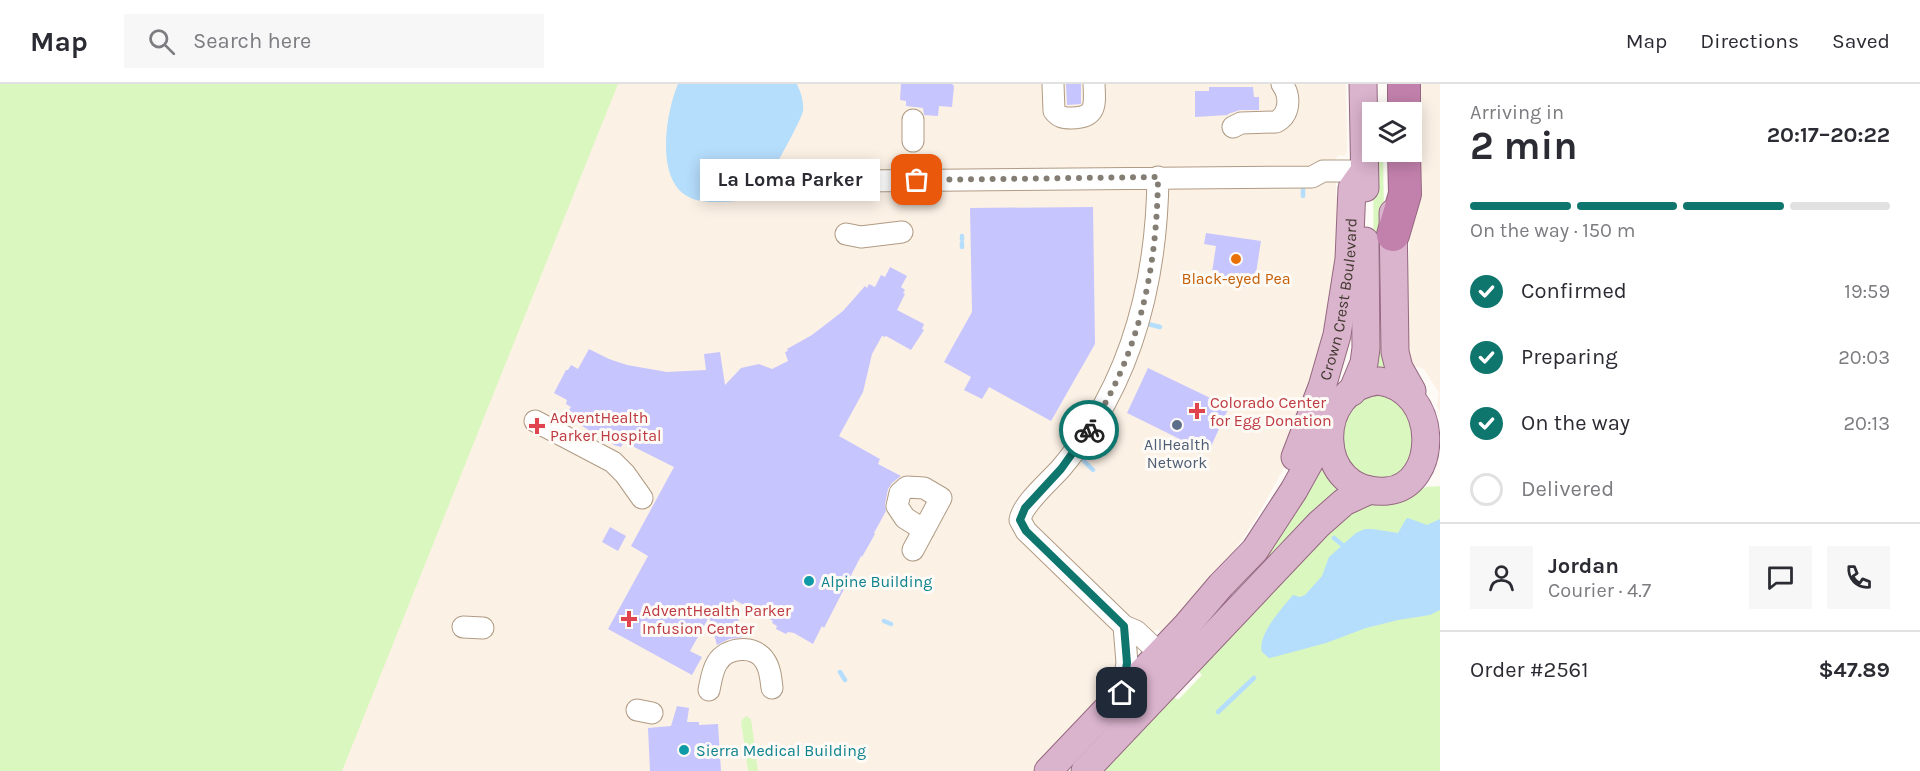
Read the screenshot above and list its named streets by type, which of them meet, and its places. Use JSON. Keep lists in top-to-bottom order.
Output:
{
  "streets": {
    "main road": ["Crown Crest Boulevard"]
  },
  "places": {
    "other": [
      "La Loma Parker",
      "Black-eyed Pea",
      "AllHealth Network",
      "Alpine Building",
      "Sierra Medical Building"
    ],
    "health": ["Colorado Center for Egg Donation", "AdventHealth Parker Hospital", "AdventHealth Parker Infusion Center"]
  },
  "page": {
    "header": "Map",
    "search": "Search here",
    "nav": ["Map", "Directions", "Saved"],
    "heading": ["2 min", "Arriving in", "20:17–20:22"],
    "panel": [
      "Jordan",
      "Courier · 4.7",
      "Order #2561",
      "$47.89"
    ],
    "bubble": "La Loma Parker",
    "bar": "On the way · 150 m",
    "list": [
      ["Confirmed", "19:59"],
      ["Preparing", "20:03"],
      ["On the way", "20:13"],
      "Delivered"
    ]
  }
}
